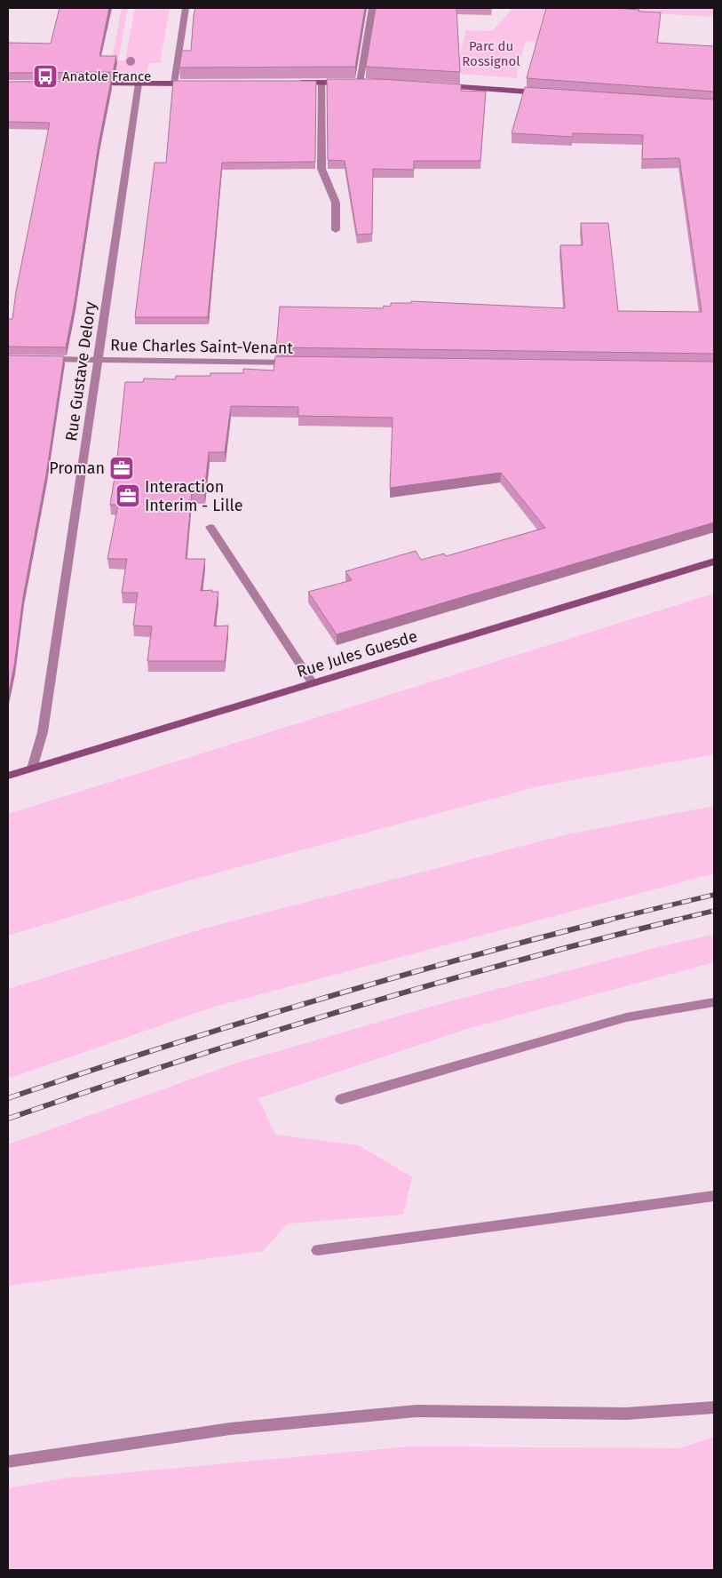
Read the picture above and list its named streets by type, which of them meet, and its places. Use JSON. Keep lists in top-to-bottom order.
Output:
{
  "streets": {
    "street": ["Rue Charles Saint-Venant", "Rue Gustave Delory", "Rue Jules Guesde"]
  },
  "crossings": [
    ["Rue Charles Saint-Venant", "Rue Gustave Delory"],
    ["Rue Gustave Delory", "Rue Jules Guesde"]
  ],
  "parks": ["Parc du Rossignol"],
  "places": {
    "bus stop": ["Anatole France"],
    "office": ["Proman", "Interaction Interim - Lille"]
  }
}
